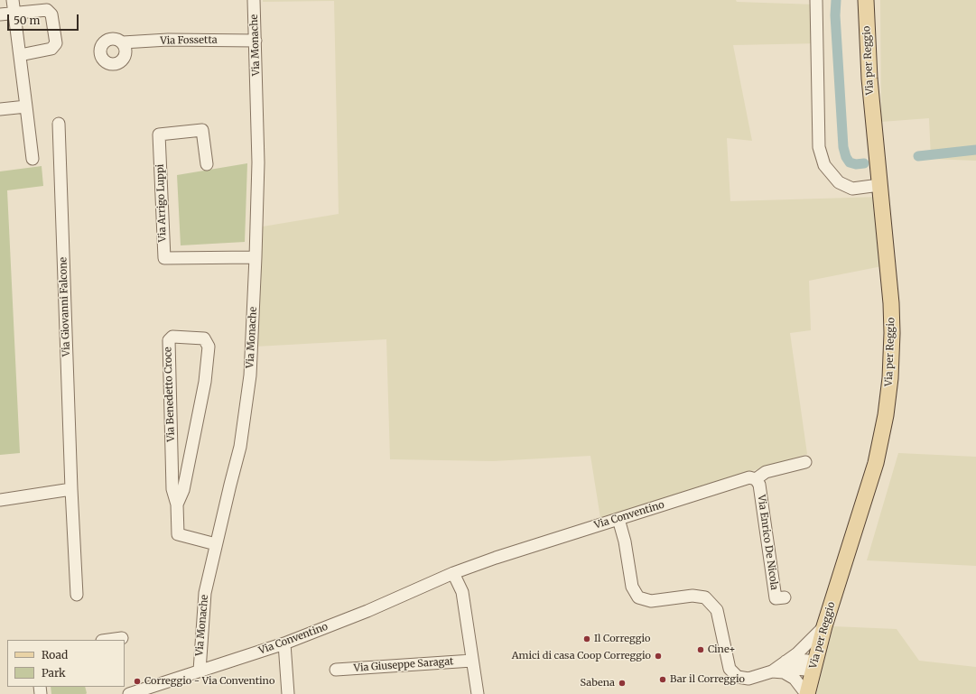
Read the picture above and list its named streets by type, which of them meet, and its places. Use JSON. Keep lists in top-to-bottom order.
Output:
{
  "streets": {
    "main road": ["Via per Reggio"],
    "street": [
      "Via Fossetta",
      "Via Monache",
      "Via Arrigo Luppi",
      "Via Giovanni Falcone",
      "Via Benedetto Croce",
      "Via Conventino",
      "Via Enrico De Nicola",
      "Via Giuseppe Saragat"
    ]
  },
  "crossings": [
    ["Via Fossetta", "Via Monache"],
    ["Via Monache", "Via Arrigo Luppi"],
    ["Via Monache", "Via Benedetto Croce"],
    ["Via Monache", "Via Conventino"],
    ["Via Conventino", "Via Enrico De Nicola"]
  ],
  "places": [
    "Il Correggio",
    "Cine+",
    "Amici di casa Coop Correggio",
    "Bar il Correggio",
    "Correggio - Via Conventino",
    "Sabena"
  ],
  "legend": ["Road", "Park"],
  "scale_bar": "50 m"
}
